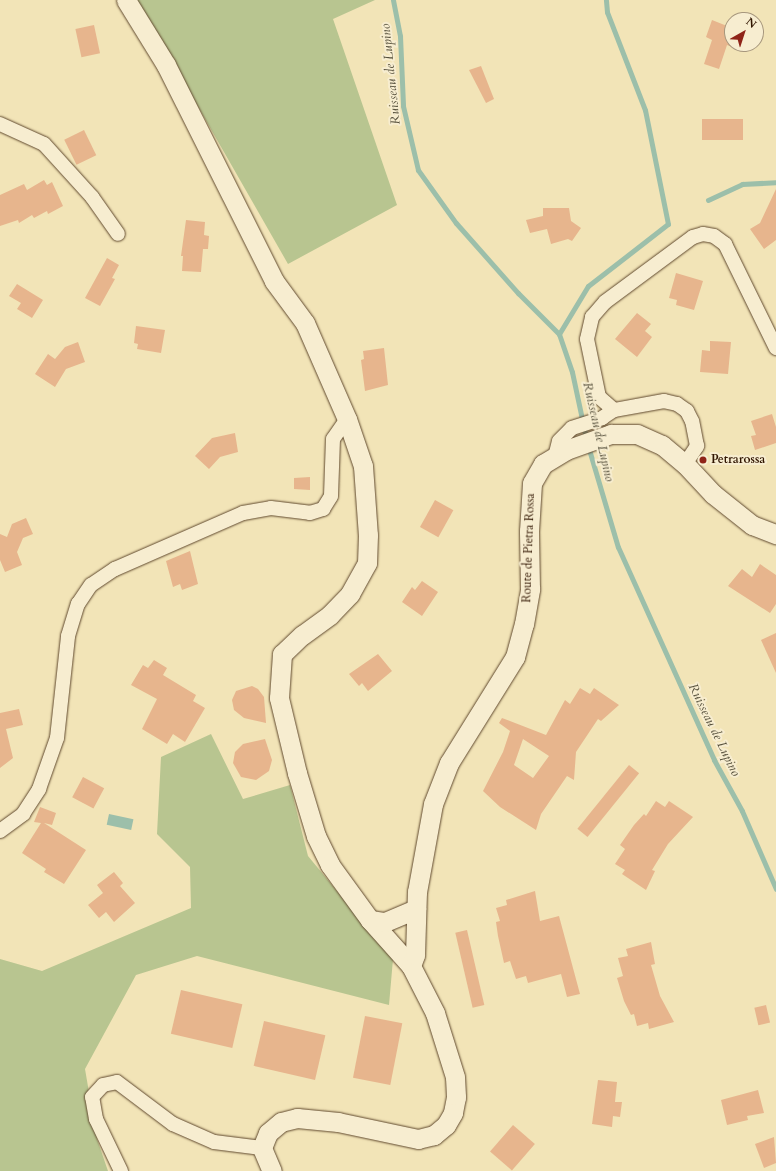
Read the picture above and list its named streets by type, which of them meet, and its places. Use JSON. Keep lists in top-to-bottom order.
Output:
{
  "streets": {
    "main road": ["Route de Pietra Rossa"]
  },
  "water": ["Ruisseau de Lupino"],
  "places": ["Petrarossa"],
  "north": "top right"
}
